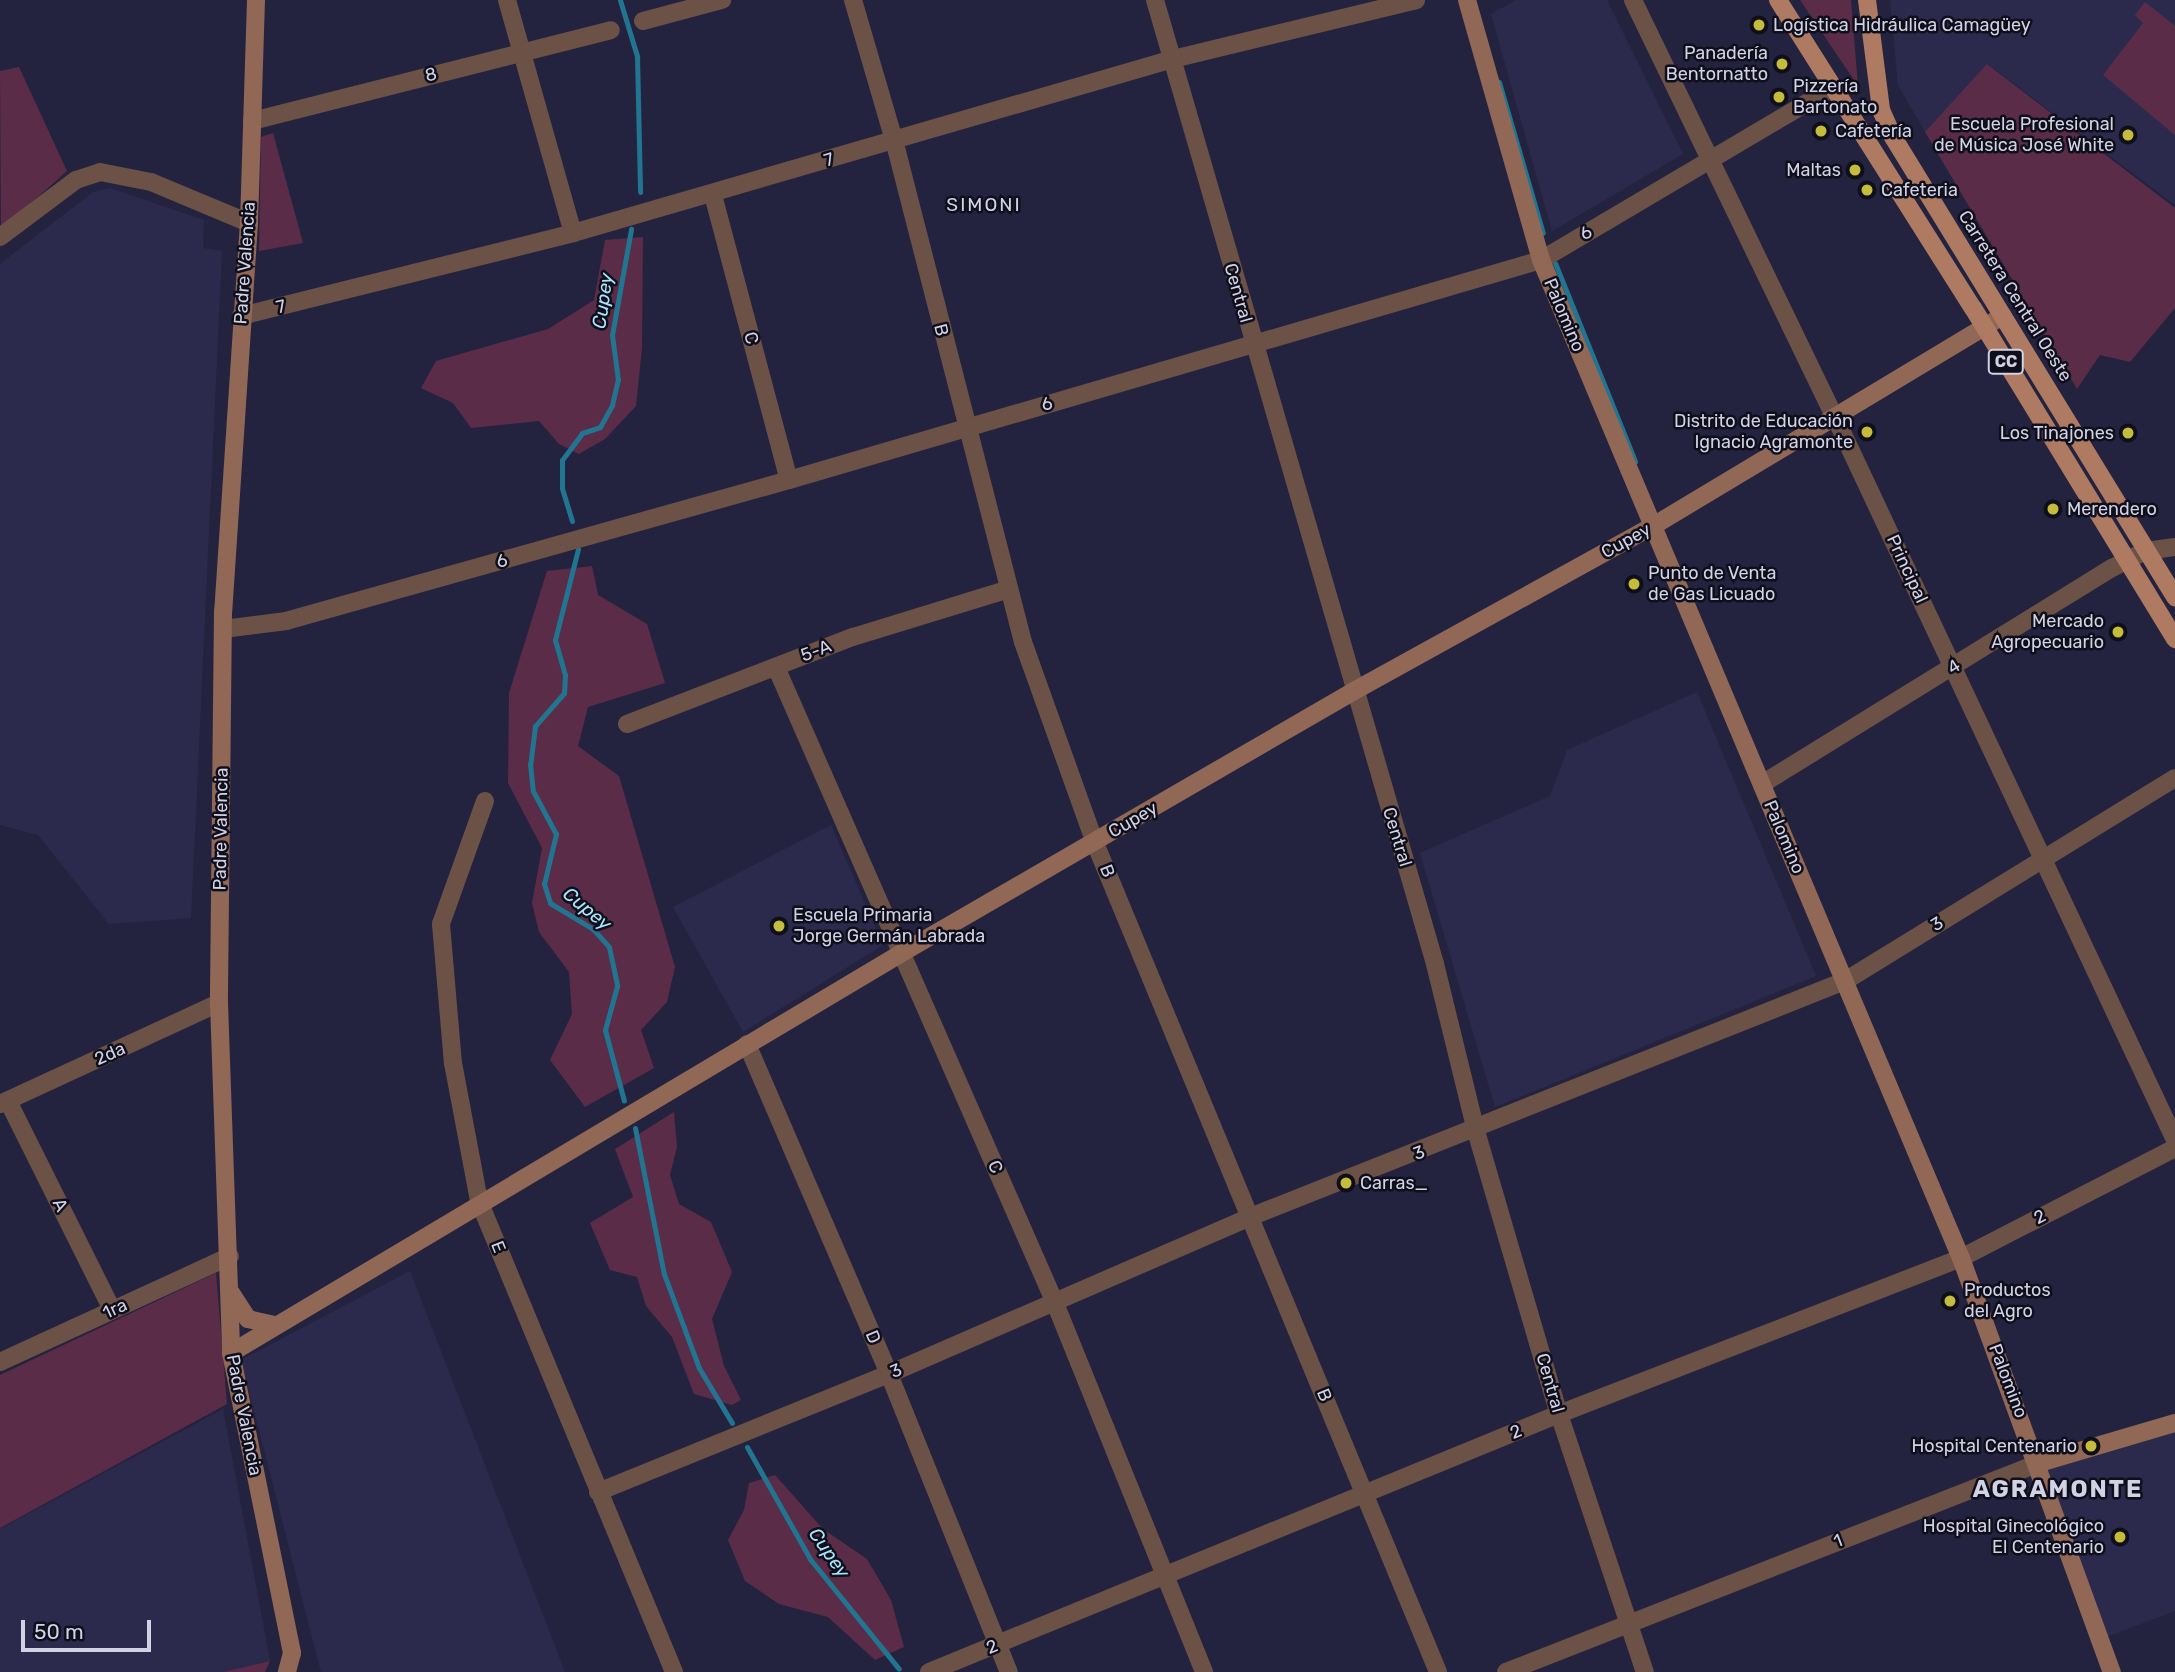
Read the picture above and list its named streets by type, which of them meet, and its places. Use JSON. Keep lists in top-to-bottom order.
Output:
{
  "streets": {
    "main road": ["Carretera Central Oeste", "CC"],
    "street": [
      "8",
      "7",
      "6",
      "Padre Valencia",
      "Central",
      "Palomino",
      "B",
      "C",
      "Cupey",
      "Principal",
      "5-A",
      "4",
      "3",
      "2da",
      "A",
      "2",
      "E",
      "1ra",
      "D",
      "1"
    ]
  },
  "crossings": [
    ["8", "Padre Valencia"],
    ["7", "Padre Valencia"],
    ["7", "Central"],
    ["7", "B"],
    ["7", "C"],
    ["6", "Padre Valencia"],
    ["6", "Central"],
    ["6", "Palomino"],
    ["6", "B"],
    ["6", "C"],
    ["6", "CC"],
    ["6", "Principal"],
    ["Padre Valencia", "Cupey"],
    ["Padre Valencia", "2da"],
    ["Padre Valencia", "1ra"],
    ["Central", "Cupey"],
    ["Central", "3"],
    ["Central", "2"],
    ["Central", "1"],
    ["Carretera Central Oeste", "Cupey"],
    ["Carretera Central Oeste", "4"],
    ["Palomino", "Cupey"],
    ["Palomino", "4"],
    ["Palomino", "3"],
    ["Palomino", "2"],
    ["Palomino", "1"],
    ["B", "Cupey"],
    ["B", "5-A"],
    ["B", "3"],
    ["B", "2"],
    ["C", "Cupey"],
    ["C", "5-A"],
    ["C", "3"],
    ["C", "2"],
    ["CC", "Cupey"],
    ["CC", "4"],
    ["Cupey", "Principal"],
    ["Cupey", "E"],
    ["Cupey", "D"],
    ["Principal", "4"],
    ["Principal", "3"],
    ["3", "E"],
    ["3", "D"],
    ["2da", "A"],
    ["A", "1ra"],
    ["2", "D"]
  ],
  "districts": ["SIMONI", "AGRAMONTE"],
  "water": ["Cupey"],
  "places": [
    "Logística Hidráulica Camagüey",
    "Panadería Bentornatto",
    "Pizzería Bartonato",
    "Cafetería",
    "Escuela Profesional de Música José White",
    "Maltas",
    "Cafeteria",
    "Distrito de Educación Ignacio Agramonte",
    "Los Tinajones",
    "Merendero",
    "Punto de Venta de Gas Licuado",
    "Mercado Agropecuario",
    "Escuela Primaria Jorge Germán Labrada",
    "Carras_",
    "Productos del Agro",
    "Hospital Centenario",
    "Hospital Ginecológico El Centenario"
  ],
  "scale_bar": "50 m"
}
